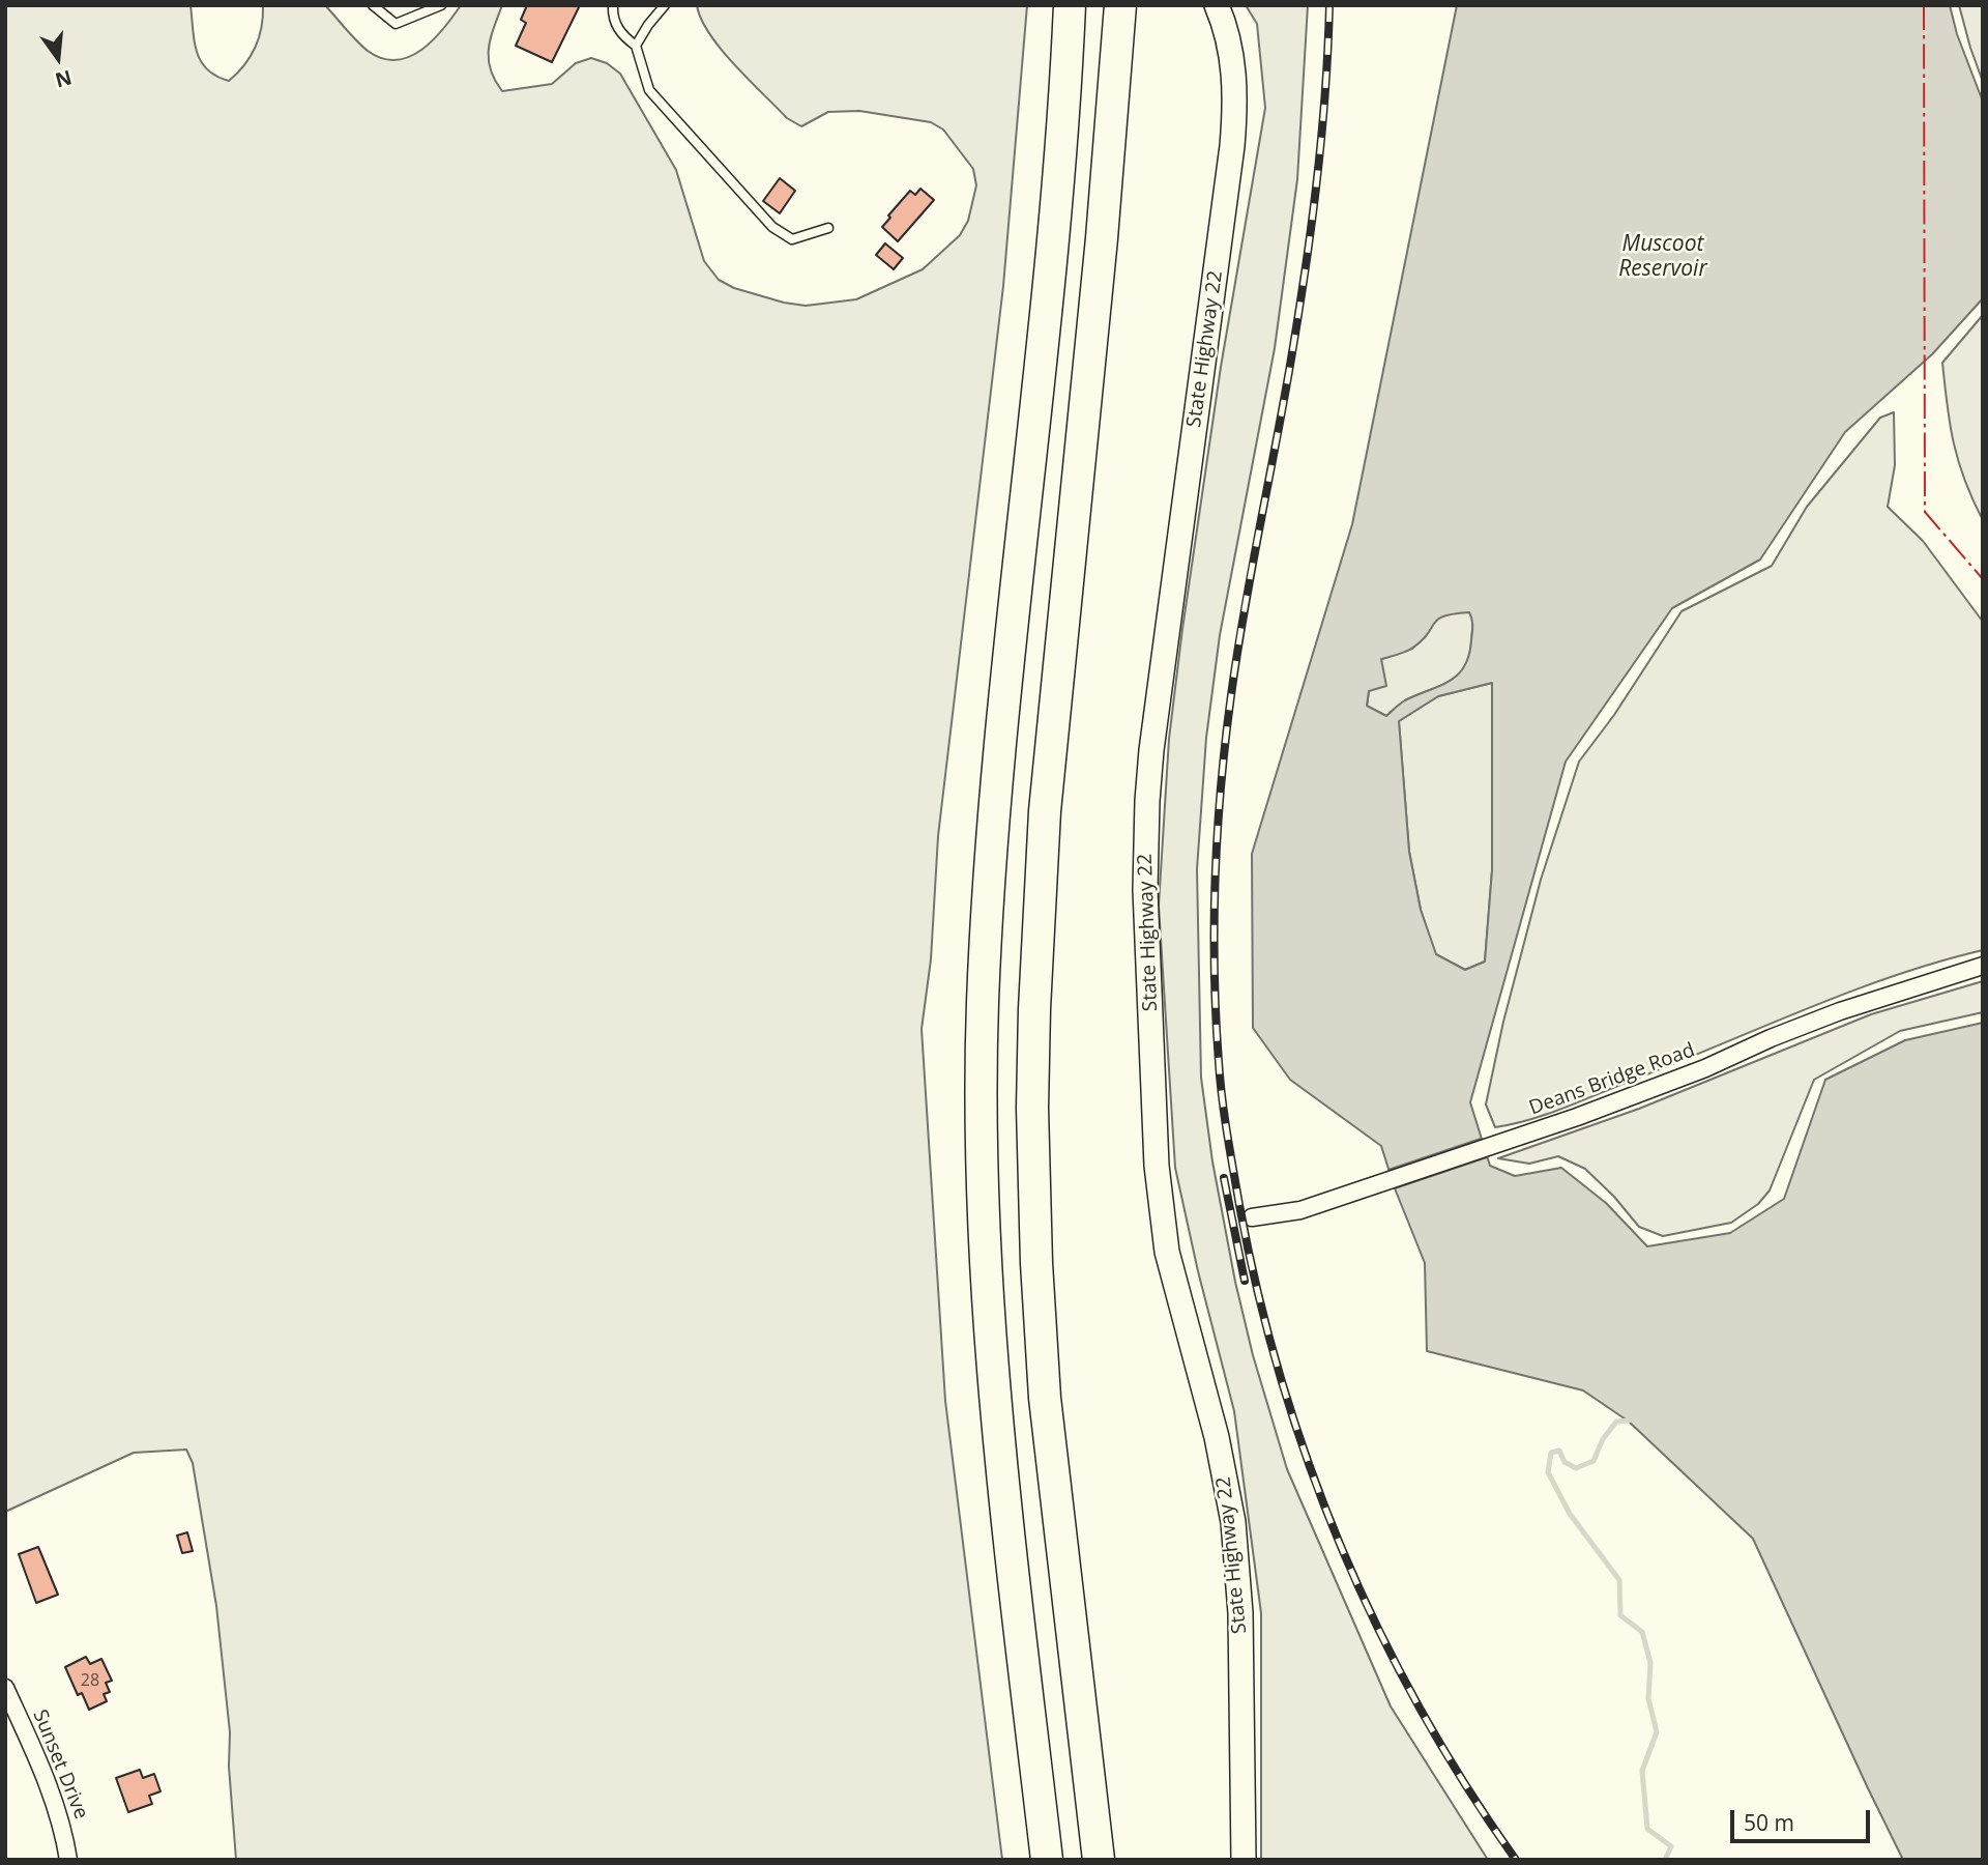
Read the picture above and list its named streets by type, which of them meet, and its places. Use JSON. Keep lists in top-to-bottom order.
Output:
{
  "streets": {
    "main road": ["State Highway 22"],
    "street": ["Deans Bridge Road", "Sunset Drive"]
  },
  "water": ["Muscoot Reservoir"],
  "house_numbers": ["28"],
  "scale_bar": "50 m",
  "north": "bottom"
}
